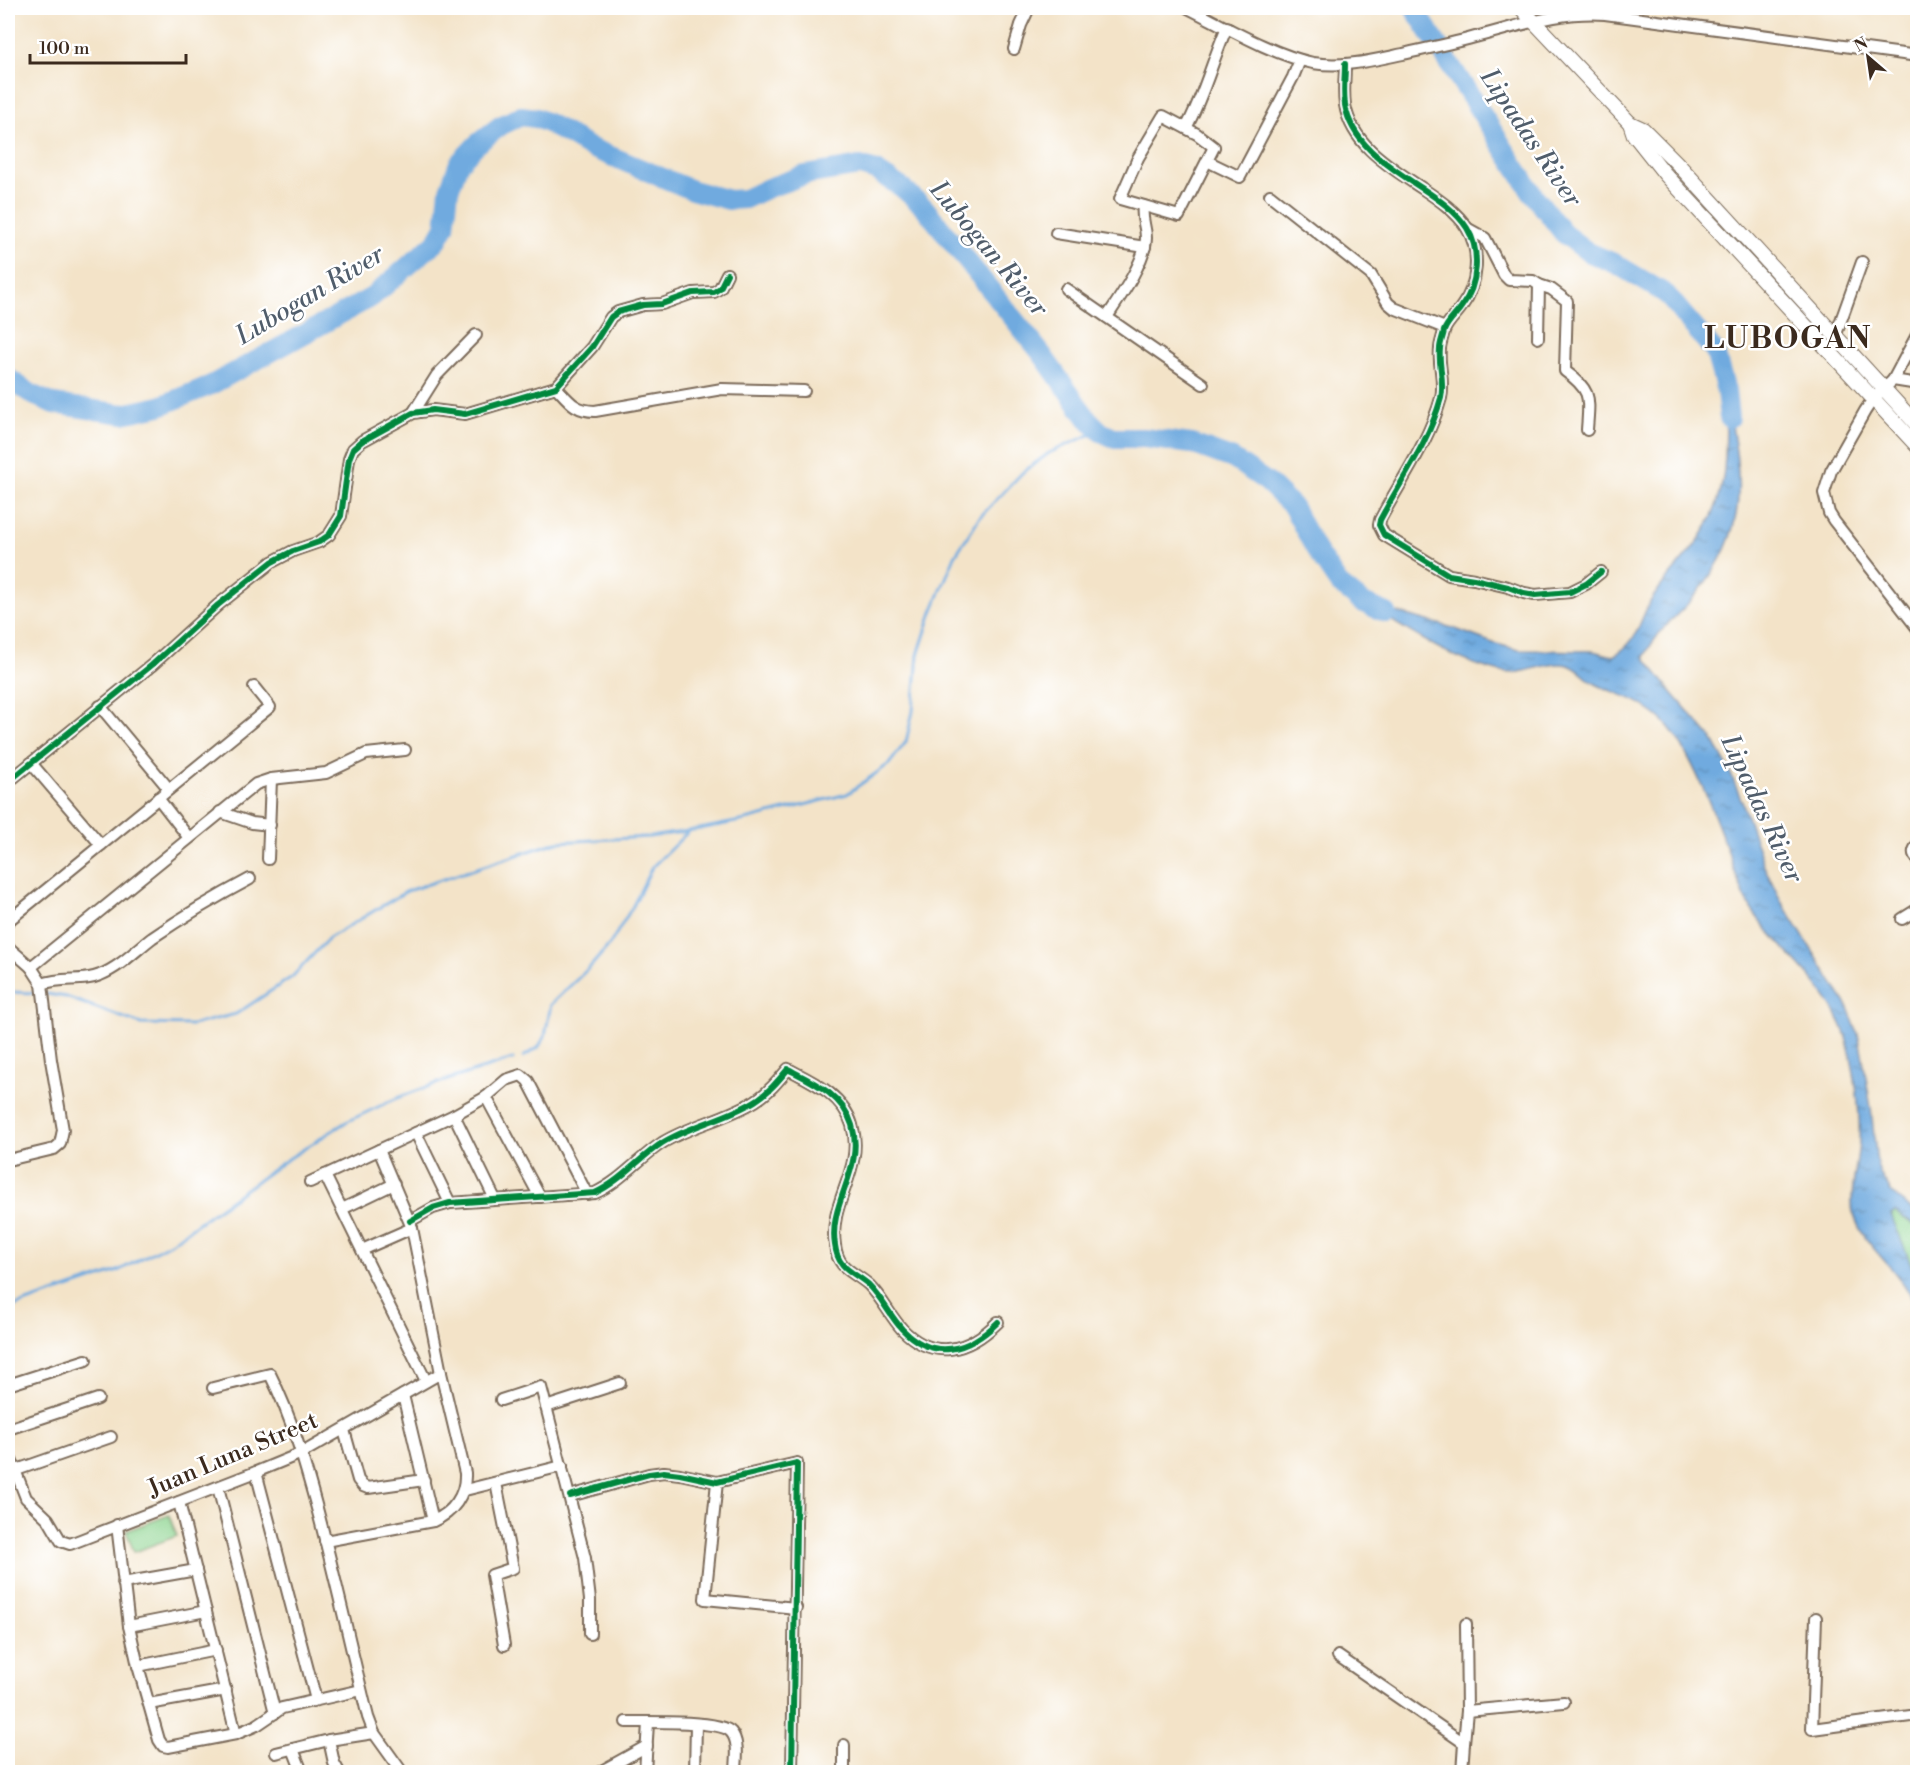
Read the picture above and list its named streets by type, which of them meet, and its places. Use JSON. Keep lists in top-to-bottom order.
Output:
{
  "streets": {
    "street": ["Juan Luna Street"]
  },
  "districts": ["LUBOGAN"],
  "water": ["Lipadas River", "Lubogan River"],
  "scale_bar": "100 m",
  "north": "top left"
}
